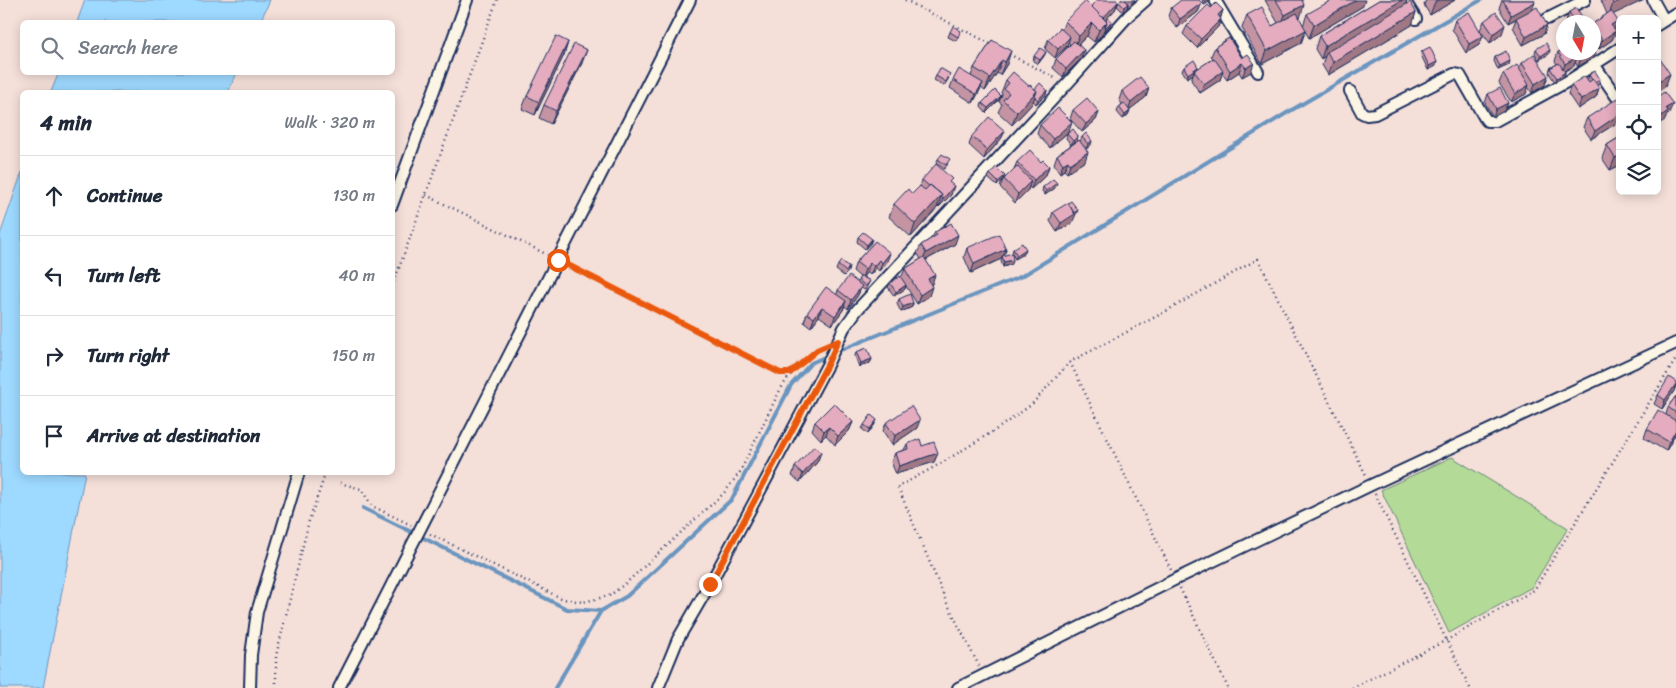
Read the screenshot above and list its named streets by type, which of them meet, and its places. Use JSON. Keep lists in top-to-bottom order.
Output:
{
  "north": "bottom",
  "page": {
    "map_buttons": ["+", "−"],
    "search": "Search here",
    "heading": ["4 min", "Walk · 320 m"],
    "list": [
      ["Continue", "130 m"],
      ["Turn left", "40 m"],
      ["Turn right", "150 m"],
      "Arrive at destination"
    ]
  }
}
